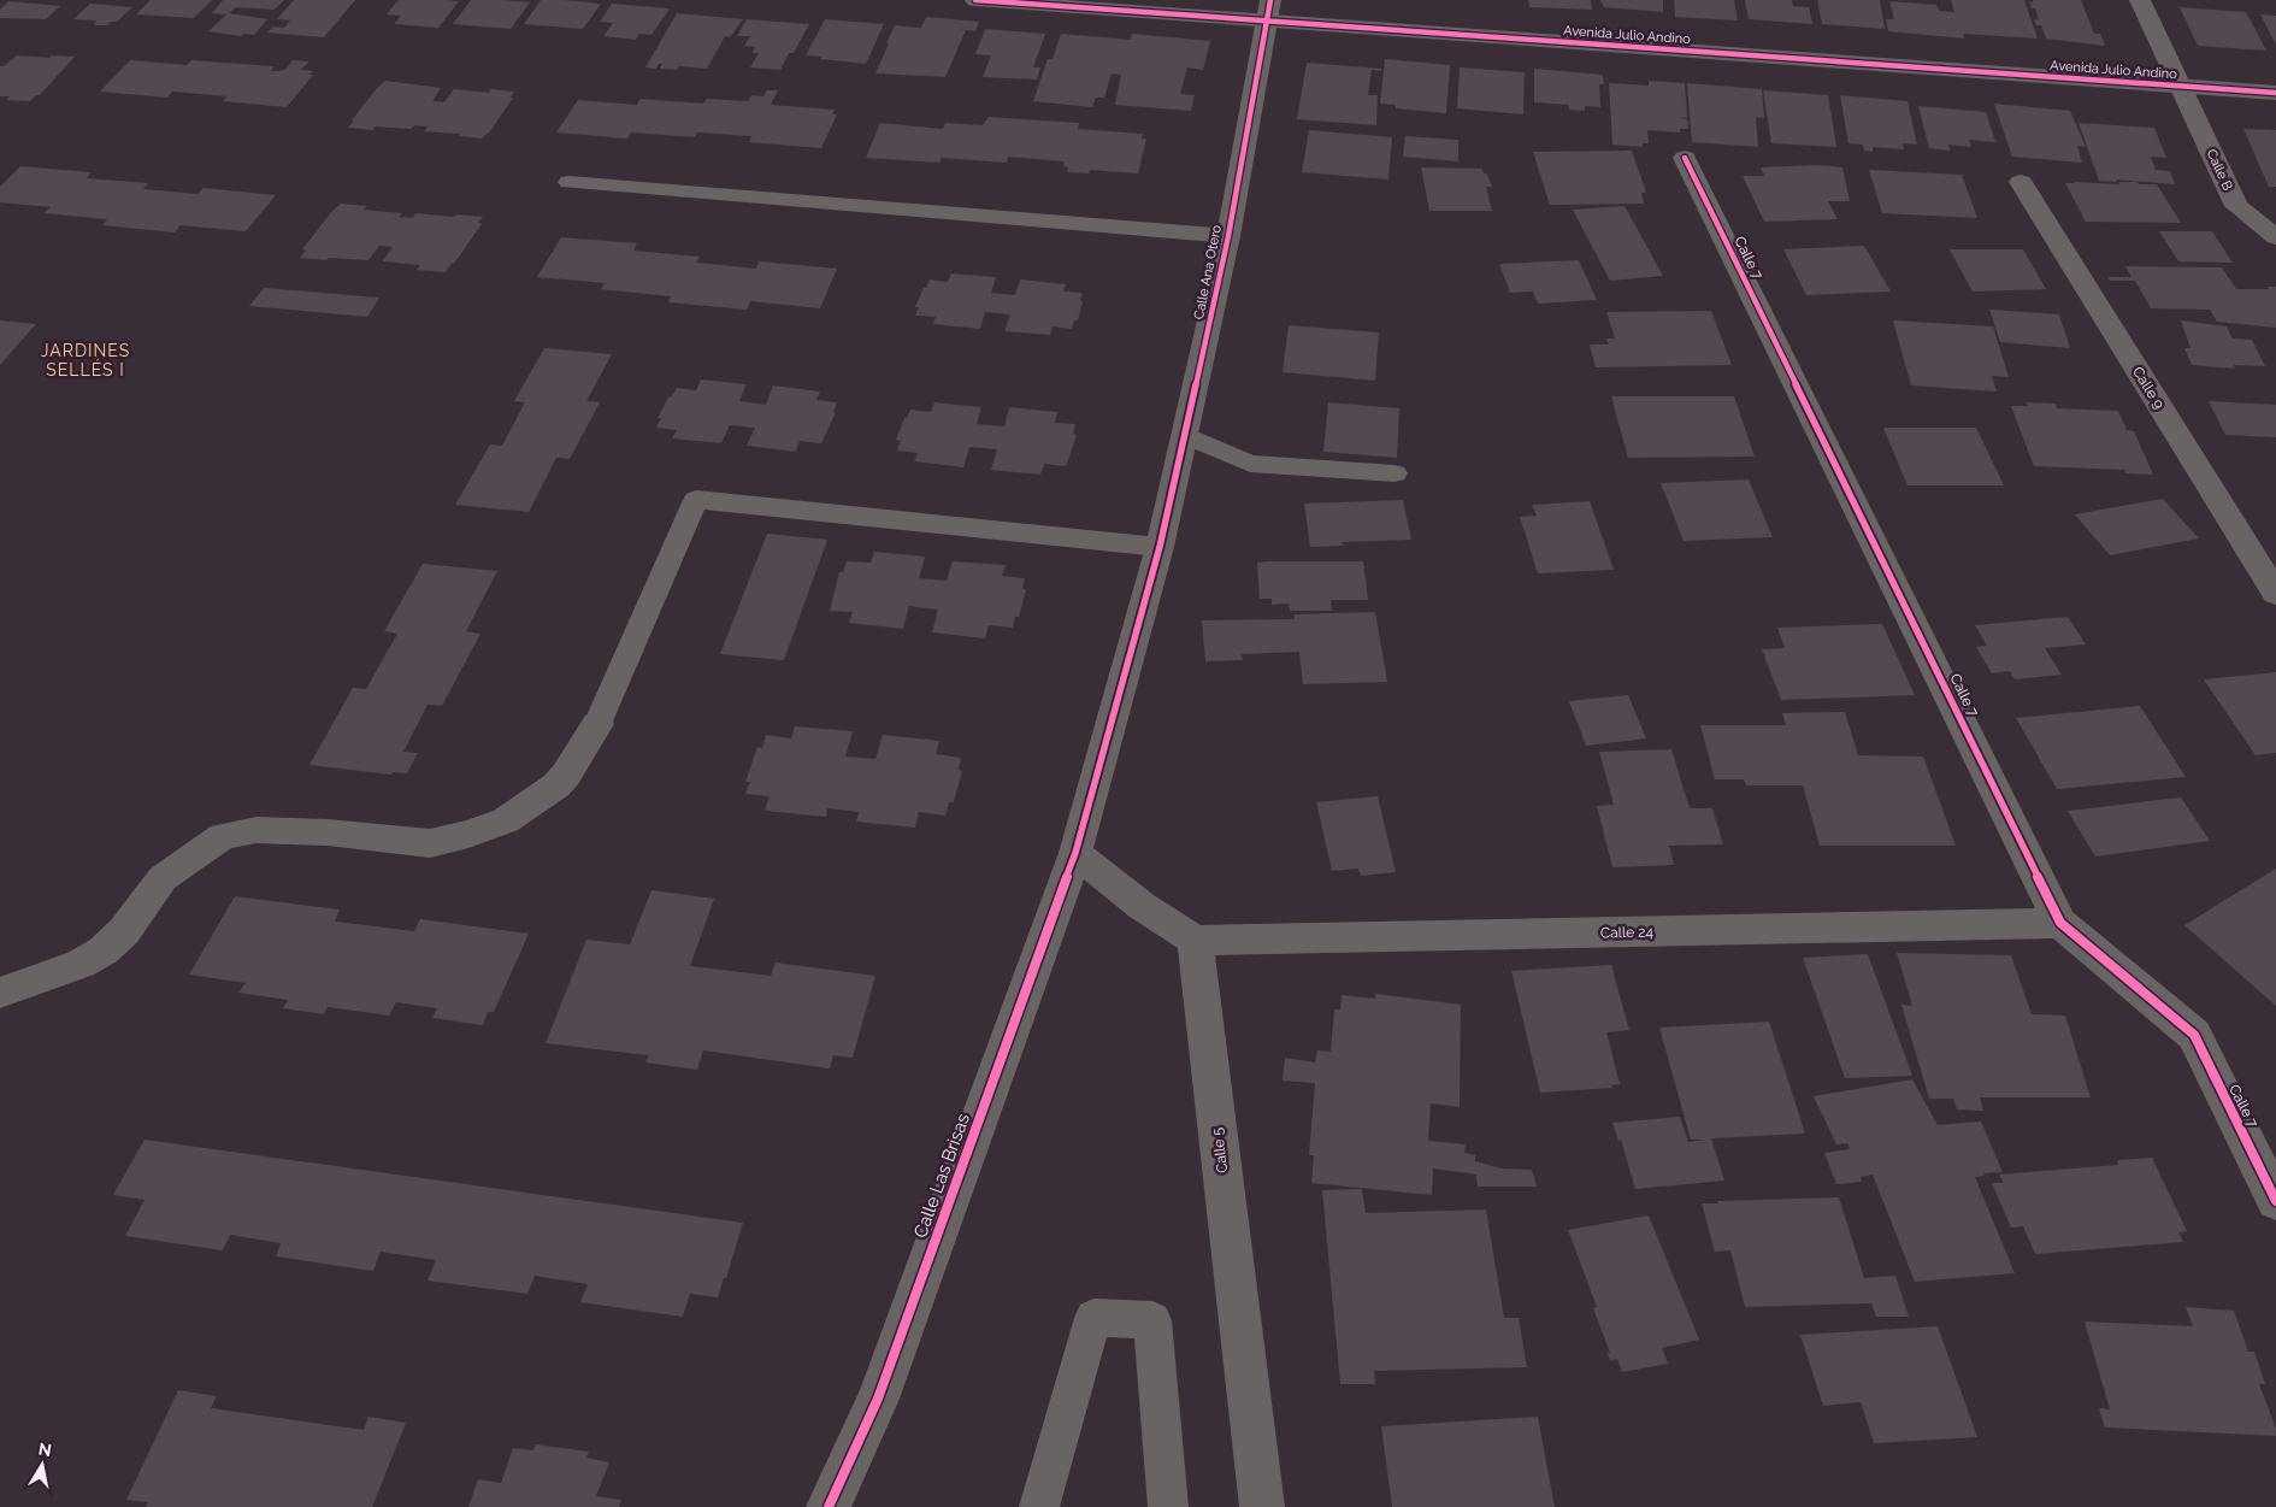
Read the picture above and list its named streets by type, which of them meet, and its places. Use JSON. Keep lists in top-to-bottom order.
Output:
{
  "streets": {
    "street": [
      "Avenida Julio Andino",
      "Calle B",
      "Calle 7",
      "Calle Ana Otero",
      "Calle 9",
      "Calle 24",
      "Calle 5",
      "Calle Las Brisas"
    ]
  },
  "crossings": [
    ["Avenida Julio Andino", "Calle B"],
    ["Avenida Julio Andino", "Calle Ana Otero"],
    ["Calle 7", "Calle 24"],
    ["Calle Ana Otero", "Calle Las Brisas"],
    ["Calle 24", "Calle 5"]
  ],
  "districts": ["JARDINES SELLÉS I"],
  "north": "top"
}
